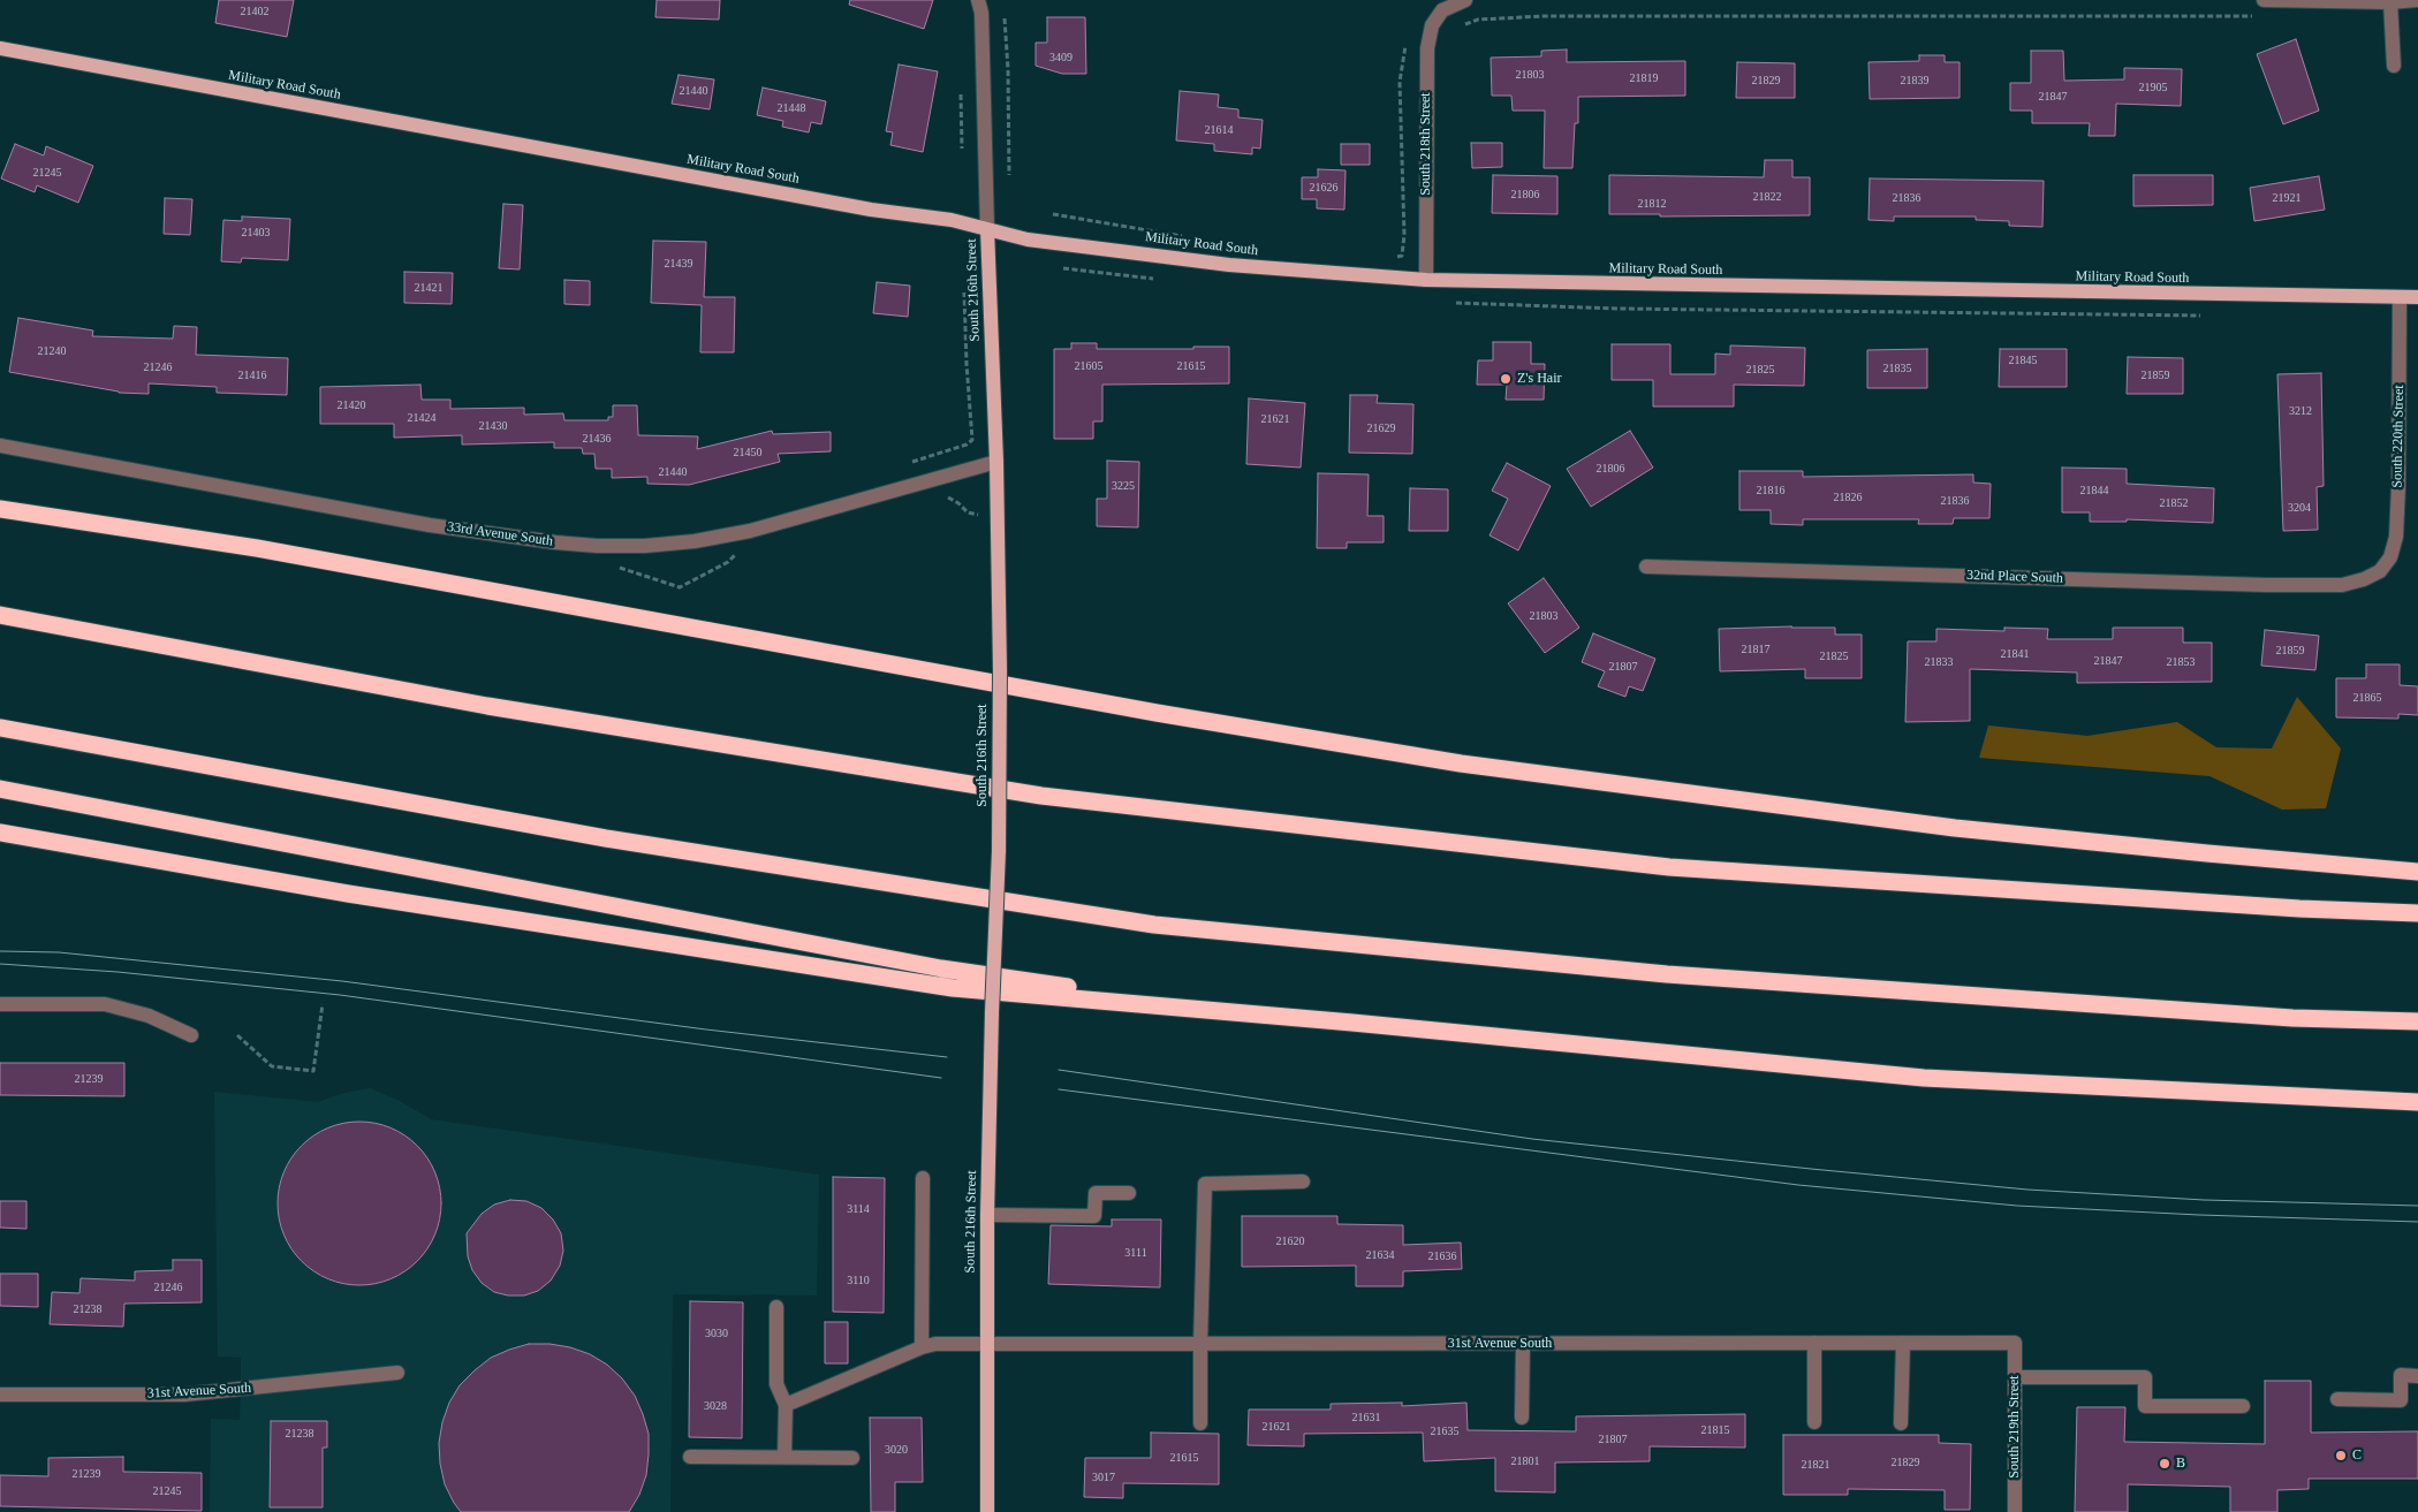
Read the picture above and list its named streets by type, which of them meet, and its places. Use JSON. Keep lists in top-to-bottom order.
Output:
{
  "streets": {
    "main road": ["Military Road South", "South 216th Street"],
    "street": [
      "South 218th Street",
      "South 220th Street",
      "33rd Avenue South",
      "32nd Place South",
      "31st Avenue South",
      "South 219th Street"
    ]
  },
  "crossings": [
    ["Military Road South", "South 218th Street"],
    ["Military Road South", "South 216th Street"],
    ["Military Road South", "South 220th Street"],
    ["South 216th Street", "33rd Avenue South"],
    ["South 216th Street", "31st Avenue South"],
    ["South 220th Street", "32nd Place South"],
    ["31st Avenue South", "South 219th Street"]
  ],
  "places": ["Z's Hair", "C", "B"],
  "house_numbers": [
    "21402",
    "3409",
    "21803",
    "21819",
    "21829",
    "21839",
    "21905",
    "21440",
    "21847",
    "21448",
    "21614",
    "21245",
    "21626",
    "21806",
    "21822",
    "21836",
    "21921",
    "21812",
    "21403",
    "21439",
    "21421",
    "21240",
    "21845",
    "21605",
    "21615",
    "21246",
    "21835",
    "21825",
    "21416",
    "21859",
    "21420",
    "3212",
    "21424",
    "21621",
    "21430",
    "21629",
    "21436",
    "21450",
    "21806",
    "21440",
    "3225",
    "21816",
    "21844",
    "21826",
    "21836",
    "21852",
    "3204",
    "21803",
    "21817",
    "21859",
    "21841",
    "21825",
    "21847",
    "21833",
    "21853",
    "21807",
    "21865",
    "21239",
    "3114",
    "21620",
    "3111",
    "21634",
    "21636",
    "3110",
    "21246",
    "21238",
    "3030",
    "3028",
    "21631",
    "21621",
    "21815",
    "21635",
    "21238",
    "21807",
    "3020",
    "21615",
    "21801",
    "21829",
    "21821",
    "21239",
    "3017",
    "21245"
  ]
}
